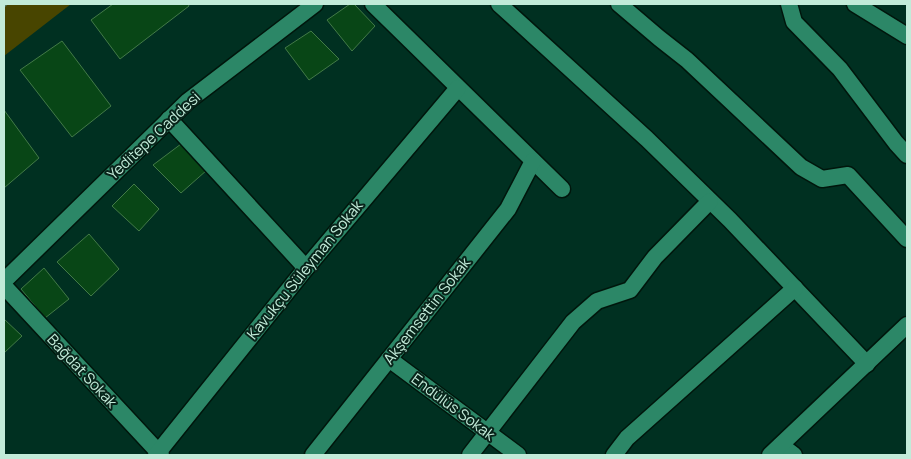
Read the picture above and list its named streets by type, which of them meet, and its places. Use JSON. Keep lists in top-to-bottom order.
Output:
{
  "streets": {
    "street": [
      "Yeditepe Caddesi",
      "Kavukçu Süleyman Sokak",
      "Akşemsettin Sokak",
      "Bağdat Sokak",
      "Endülüs Sokak"
    ]
  },
  "crossings": [
    ["Kavukçu Süleyman Sokak", "Bağdat Sokak"],
    ["Akşemsettin Sokak", "Endülüs Sokak"]
  ]
}
